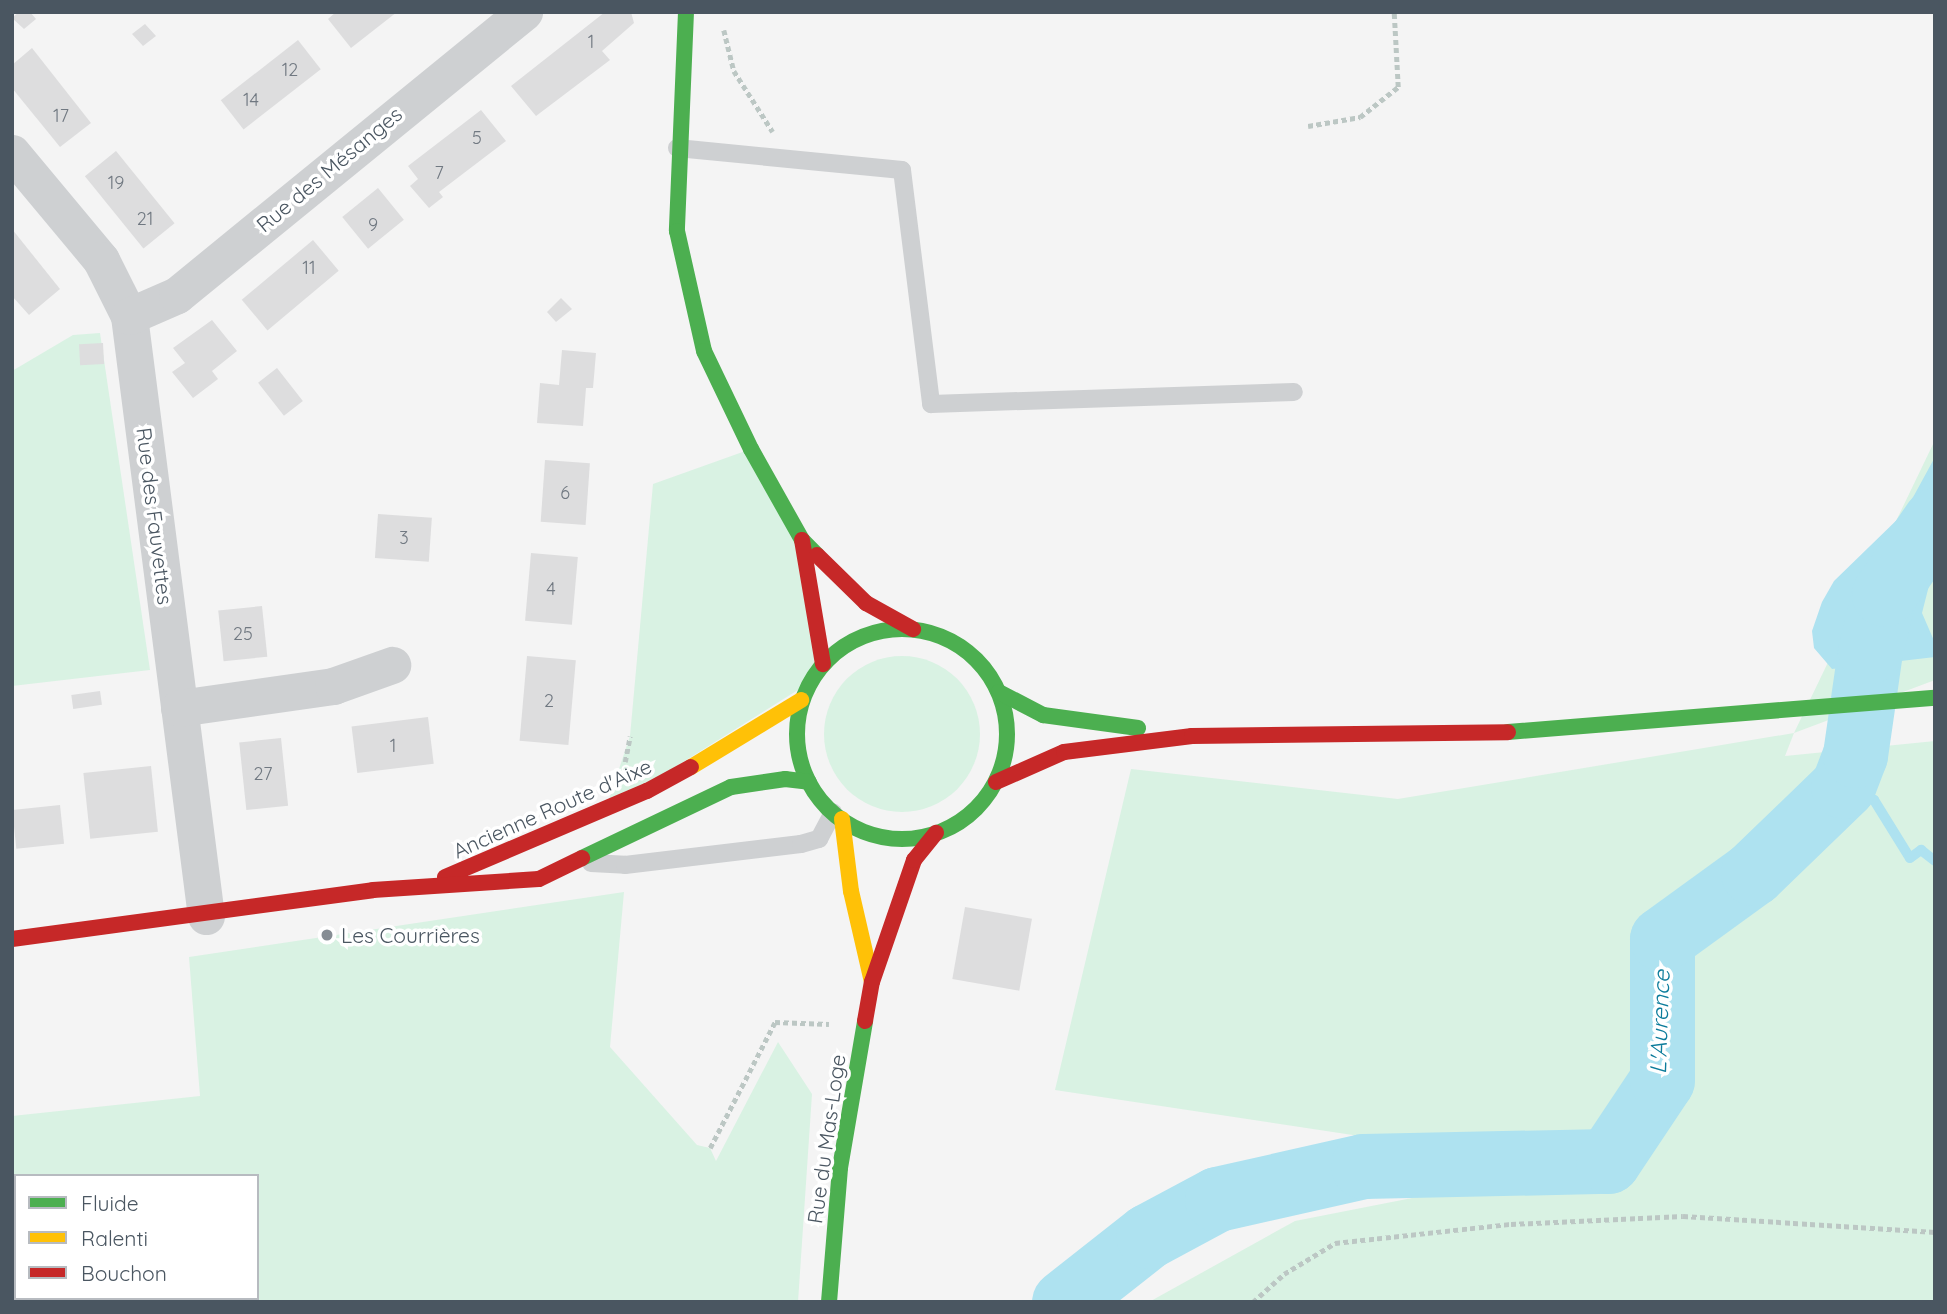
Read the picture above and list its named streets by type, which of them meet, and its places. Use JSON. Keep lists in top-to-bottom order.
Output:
{
  "streets": {
    "main road": ["Ancienne Route d'Aixe", "Rue du Mas-Loge"],
    "street": ["Rue des Mésanges", "Rue des Fauvettes"]
  },
  "crossings": [
    ["Rue des Mésanges", "Rue des Fauvettes"],
    ["Ancienne Route d'Aixe", "Rue du Mas-Loge"]
  ],
  "water": ["L'Aurence"],
  "places": ["Les Courrières"],
  "house_numbers": [
    "1",
    "12",
    "14",
    "17",
    "5",
    "7",
    "19",
    "21",
    "9",
    "11",
    "6",
    "3",
    "4",
    "25",
    "2",
    "1",
    "27"
  ],
  "legend": ["Fluide", "Ralenti", "Bouchon"]
}
